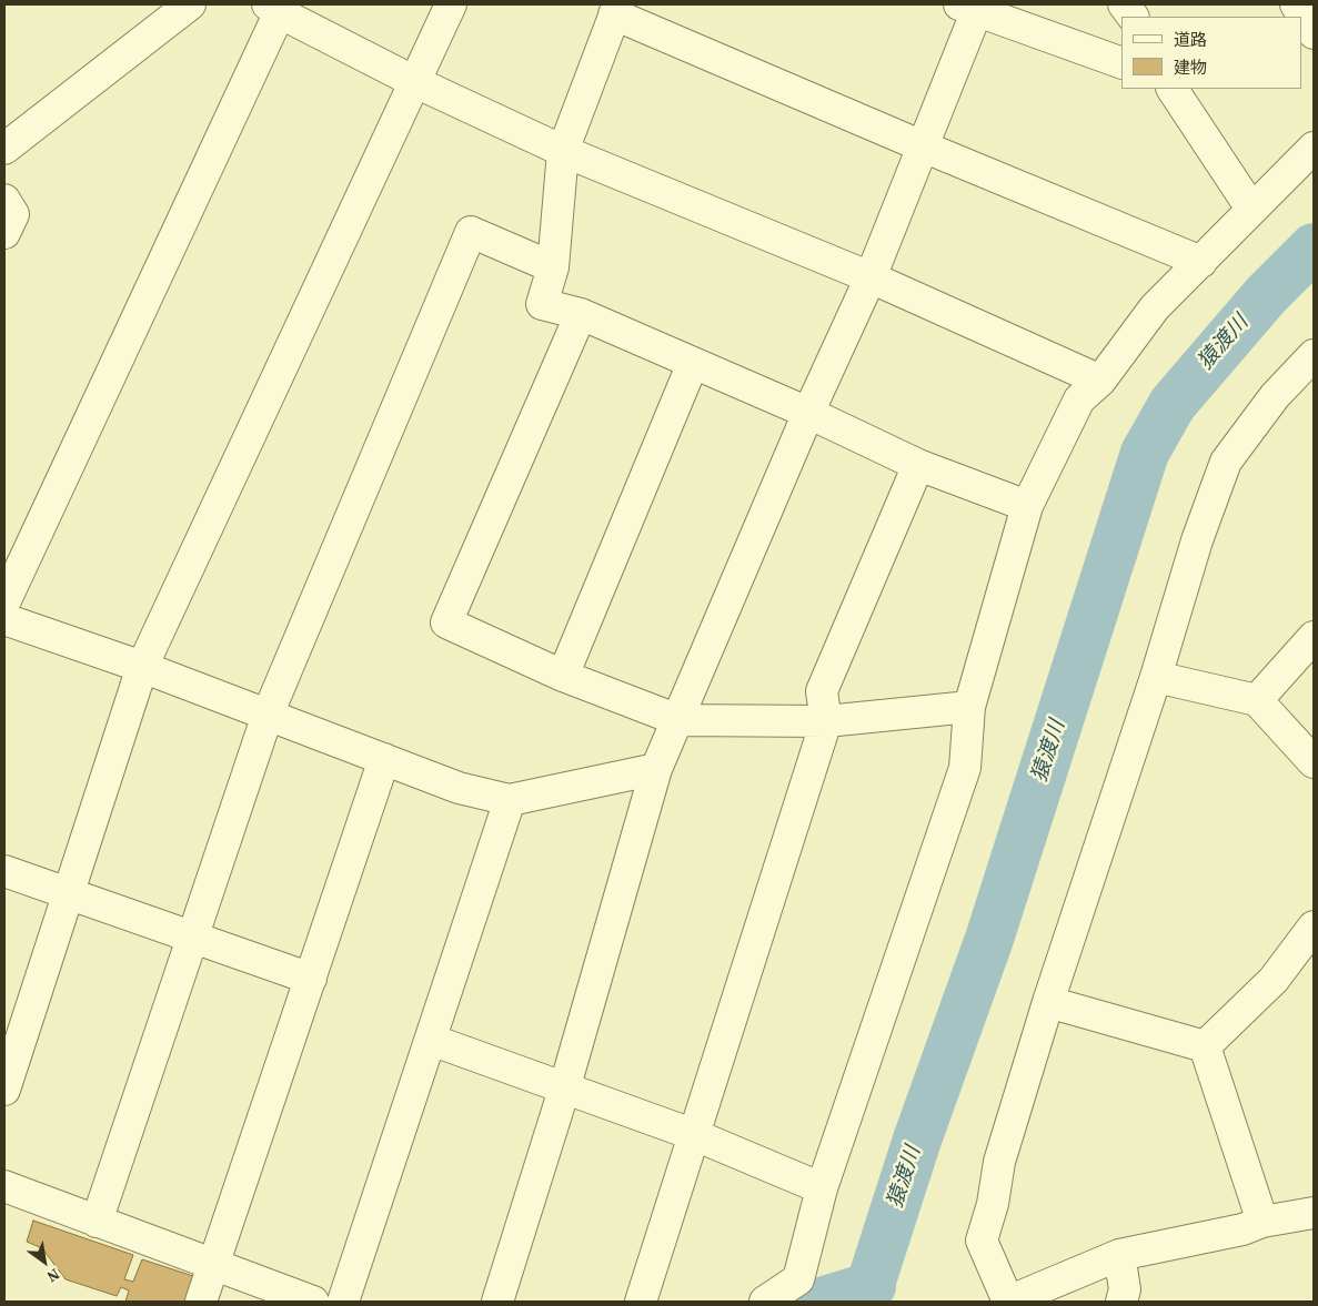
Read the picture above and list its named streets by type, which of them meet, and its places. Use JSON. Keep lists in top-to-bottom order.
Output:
{
  "water": ["猿渡川"],
  "legend": ["道路", "建物"],
  "north": "bottom right"
}
